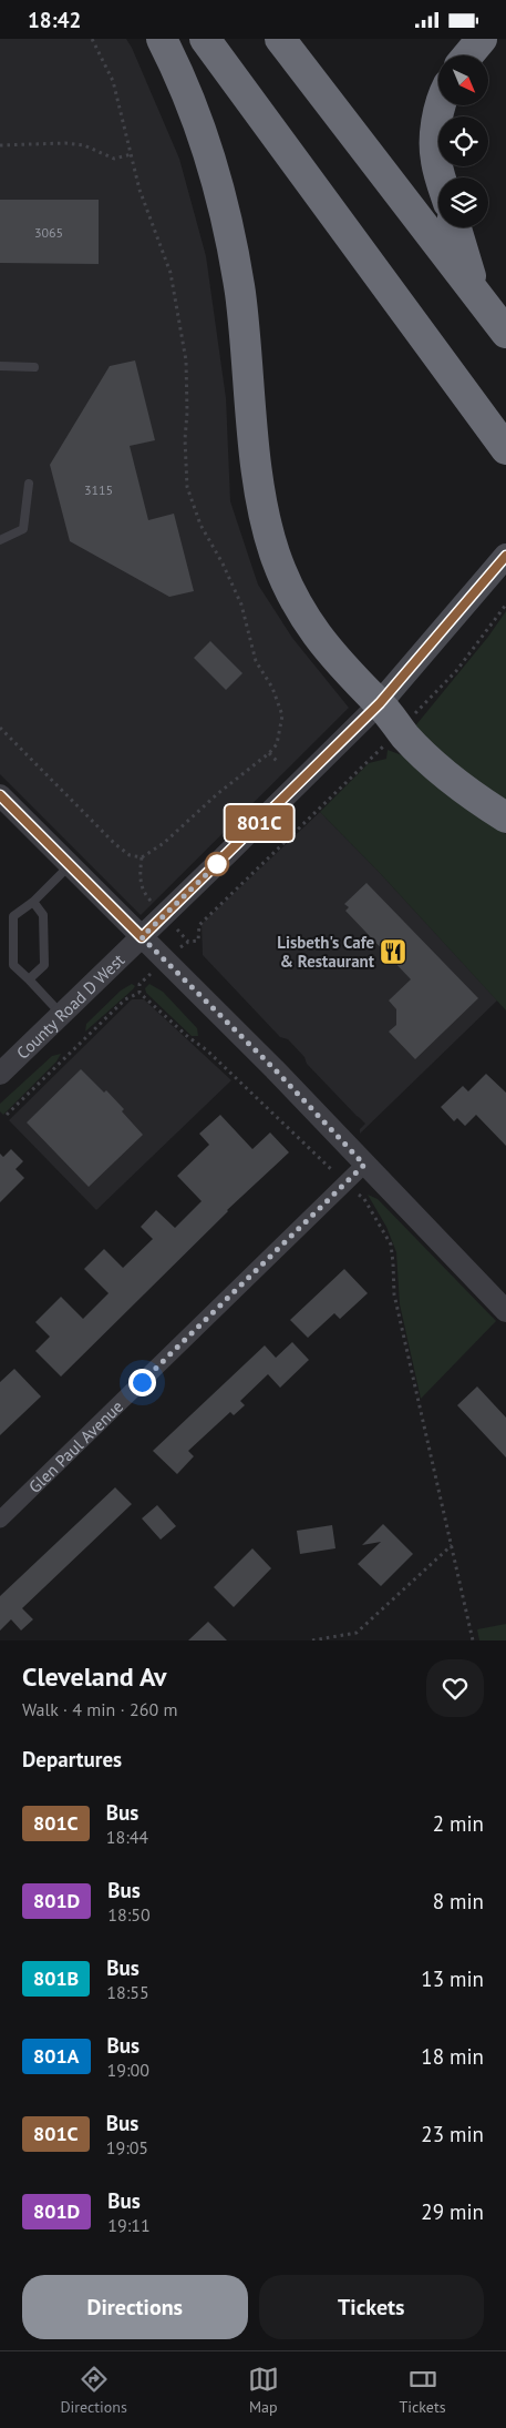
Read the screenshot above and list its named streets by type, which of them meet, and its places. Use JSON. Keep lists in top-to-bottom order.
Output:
{
  "streets": {
    "main road": ["County Road D West"],
    "street": ["Glen Paul Avenue"]
  },
  "places": {
    "restaurant": ["Lisbeth's Cafe & Restaurant"]
  },
  "lines": ["bus line 801C"],
  "house_numbers": ["3065", "3115"],
  "north": "bottom right",
  "page": {
    "status": "18:42",
    "on_map": "801C",
    "heading": [
      ["Cleveland Av", "Walk · 4 min · 260 m"],
      "Departures"
    ],
    "list": [
      {
        "mark": "801C",
        "name": "Bus",
        "note": "18:44",
        "value": "2 min"
      },
      {
        "mark": "801D",
        "name": "Bus",
        "note": "18:50",
        "value": "8 min"
      },
      {
        "mark": "801B",
        "name": "Bus",
        "note": "18:55",
        "value": "13 min"
      },
      {
        "mark": "801A",
        "name": "Bus",
        "note": "19:00",
        "value": "18 min"
      },
      {
        "mark": "801C",
        "name": "Bus",
        "note": "19:05",
        "value": "23 min"
      },
      {
        "mark": "801D",
        "name": "Bus",
        "note": "19:11",
        "value": "29 min"
      }
    ],
    "buttons": ["Directions", "Tickets"],
    "tabs": ["Directions", "Map", "Tickets"]
  }
}
